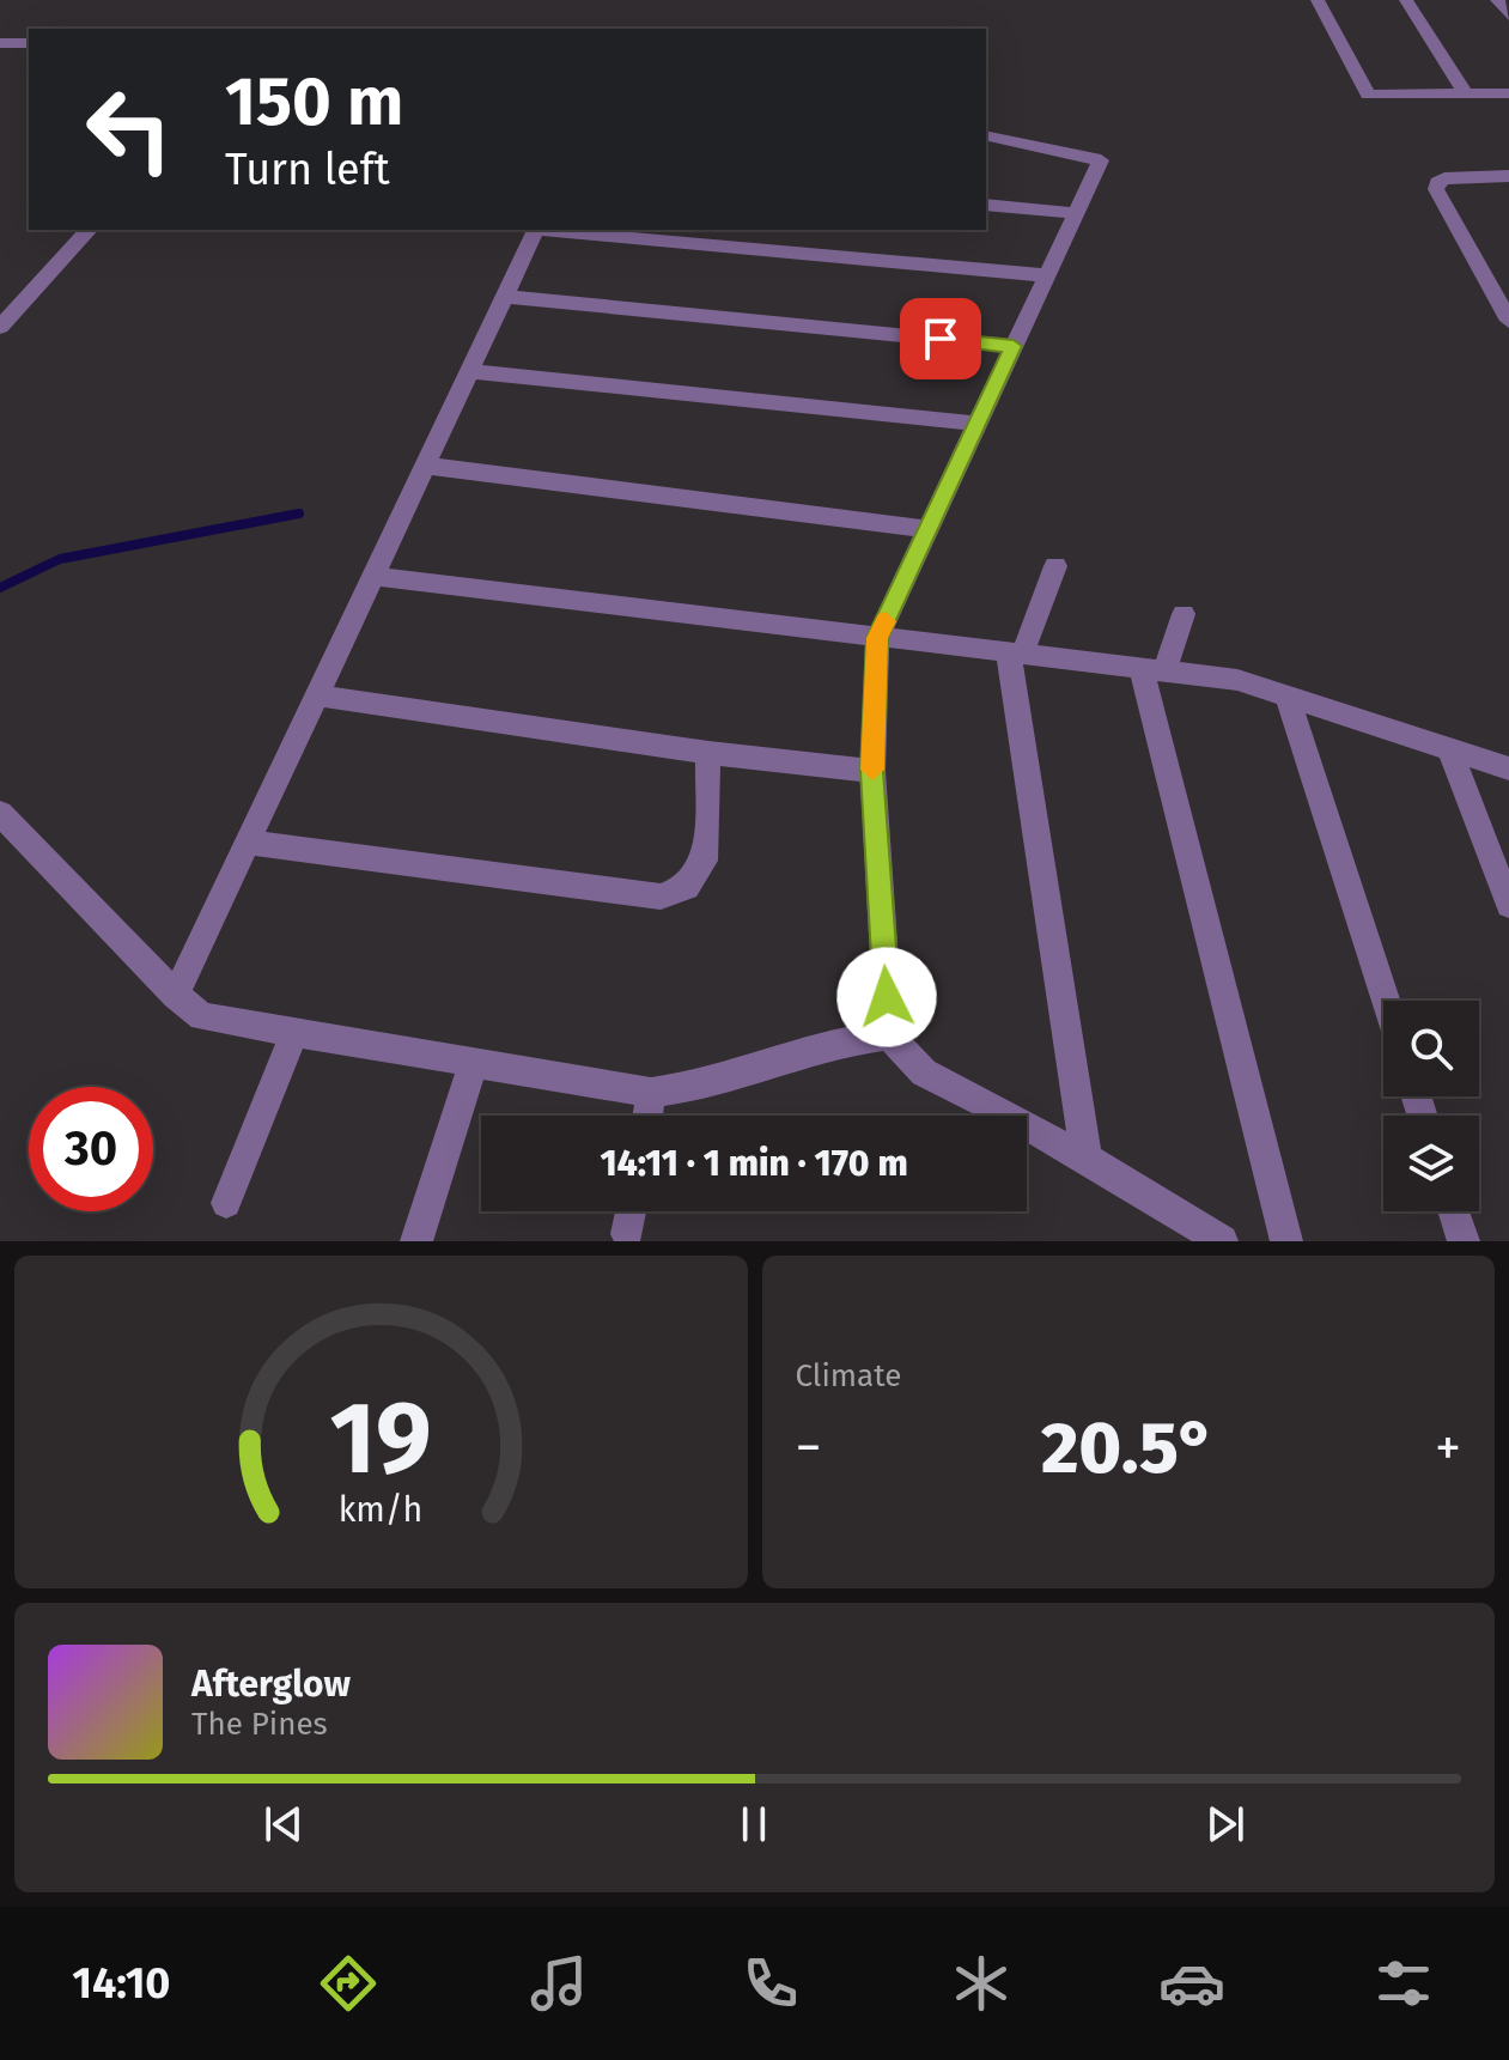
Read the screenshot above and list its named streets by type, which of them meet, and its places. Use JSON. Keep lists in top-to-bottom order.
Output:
{
  "page": {
    "turn": ["150 m", "Turn left"],
    "limit": "30",
    "trip": "14:11 · 1 min · 170 m",
    "tile": "Climate",
    "heat": ["−", "20.5°", "+"],
    "song": ["Afterglow", "The Pines"],
    "tabs": "14:10",
    "gauge": ["19", "km/h"]
  }
}
